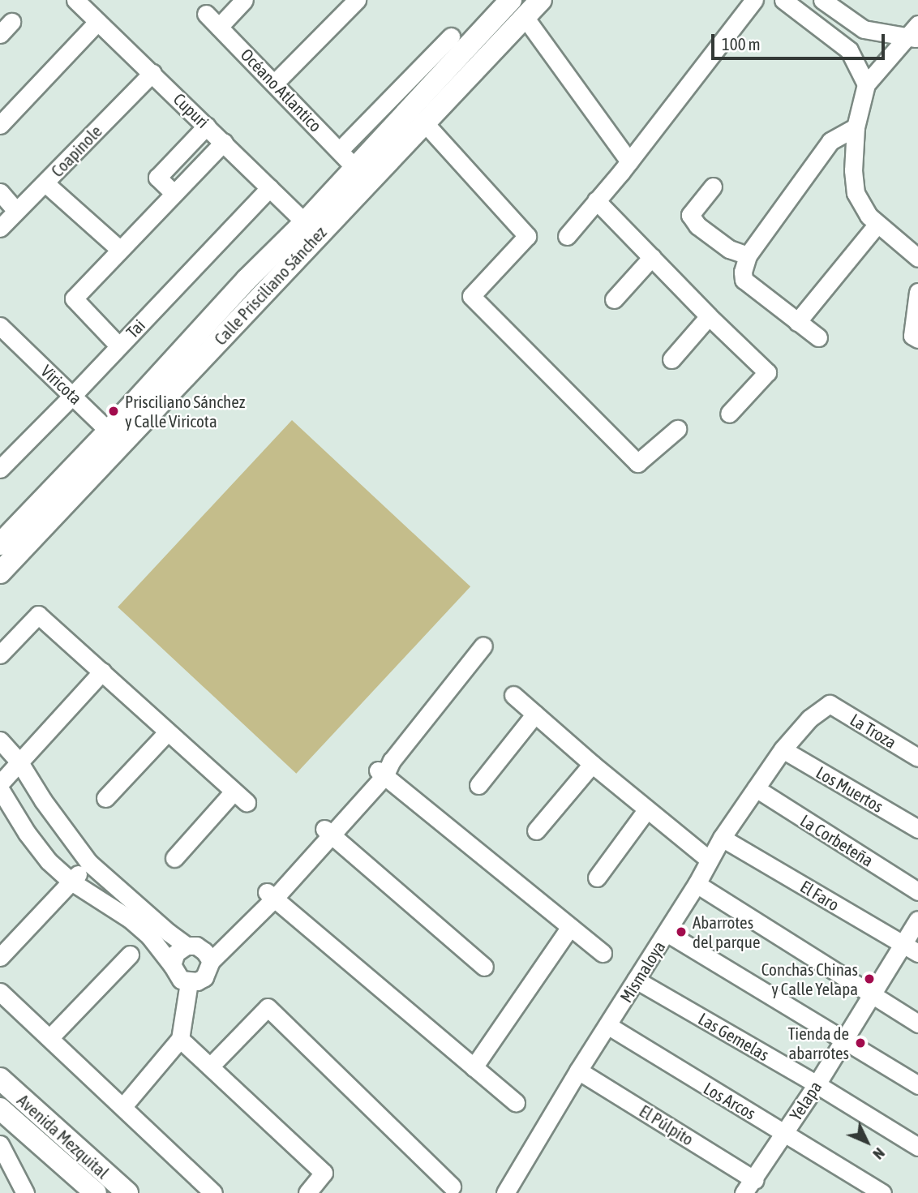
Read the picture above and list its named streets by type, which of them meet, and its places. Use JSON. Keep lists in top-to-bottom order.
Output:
{
  "streets": {
    "main road": ["Calle Prisciliano Sánchez", "Avenida Mezquital"],
    "street": [
      "Océano Atlantico",
      "Cupuri",
      "Coapinole",
      "Tai",
      "Viricota",
      "La Troza",
      "Los Muertos",
      "La Corbeteña",
      "El Faro",
      "Mismaloya",
      "Las Gemelas",
      "Los Arcos",
      "Yelapa",
      "El Púlpito"
    ]
  },
  "crossings": [
    ["Océano Atlantico", "Calle Prisciliano Sánchez"],
    ["Cupuri", "Coapinole"],
    ["Cupuri", "Calle Prisciliano Sánchez"],
    ["Cupuri", "Tai"],
    ["Calle Prisciliano Sánchez", "Viricota"],
    ["Tai", "Viricota"],
    ["La Troza", "Mismaloya"],
    ["Los Muertos", "Mismaloya"],
    ["La Corbeteña", "Mismaloya"],
    ["El Faro", "Mismaloya"],
    ["El Faro", "Yelapa"],
    ["Mismaloya", "Las Gemelas"],
    ["Mismaloya", "Los Arcos"],
    ["Mismaloya", "El Púlpito"],
    ["Las Gemelas", "Yelapa"],
    ["Los Arcos", "Yelapa"],
    ["Yelapa", "El Púlpito"]
  ],
  "places": [
    "Prisciliano Sánchez y Calle Viricota",
    "Abarrotes del parque",
    "Conchas Chinas y Calle Yelapa",
    "Tienda de abarrotes"
  ],
  "scale_bar": "100 m",
  "north": "bottom right"
}
